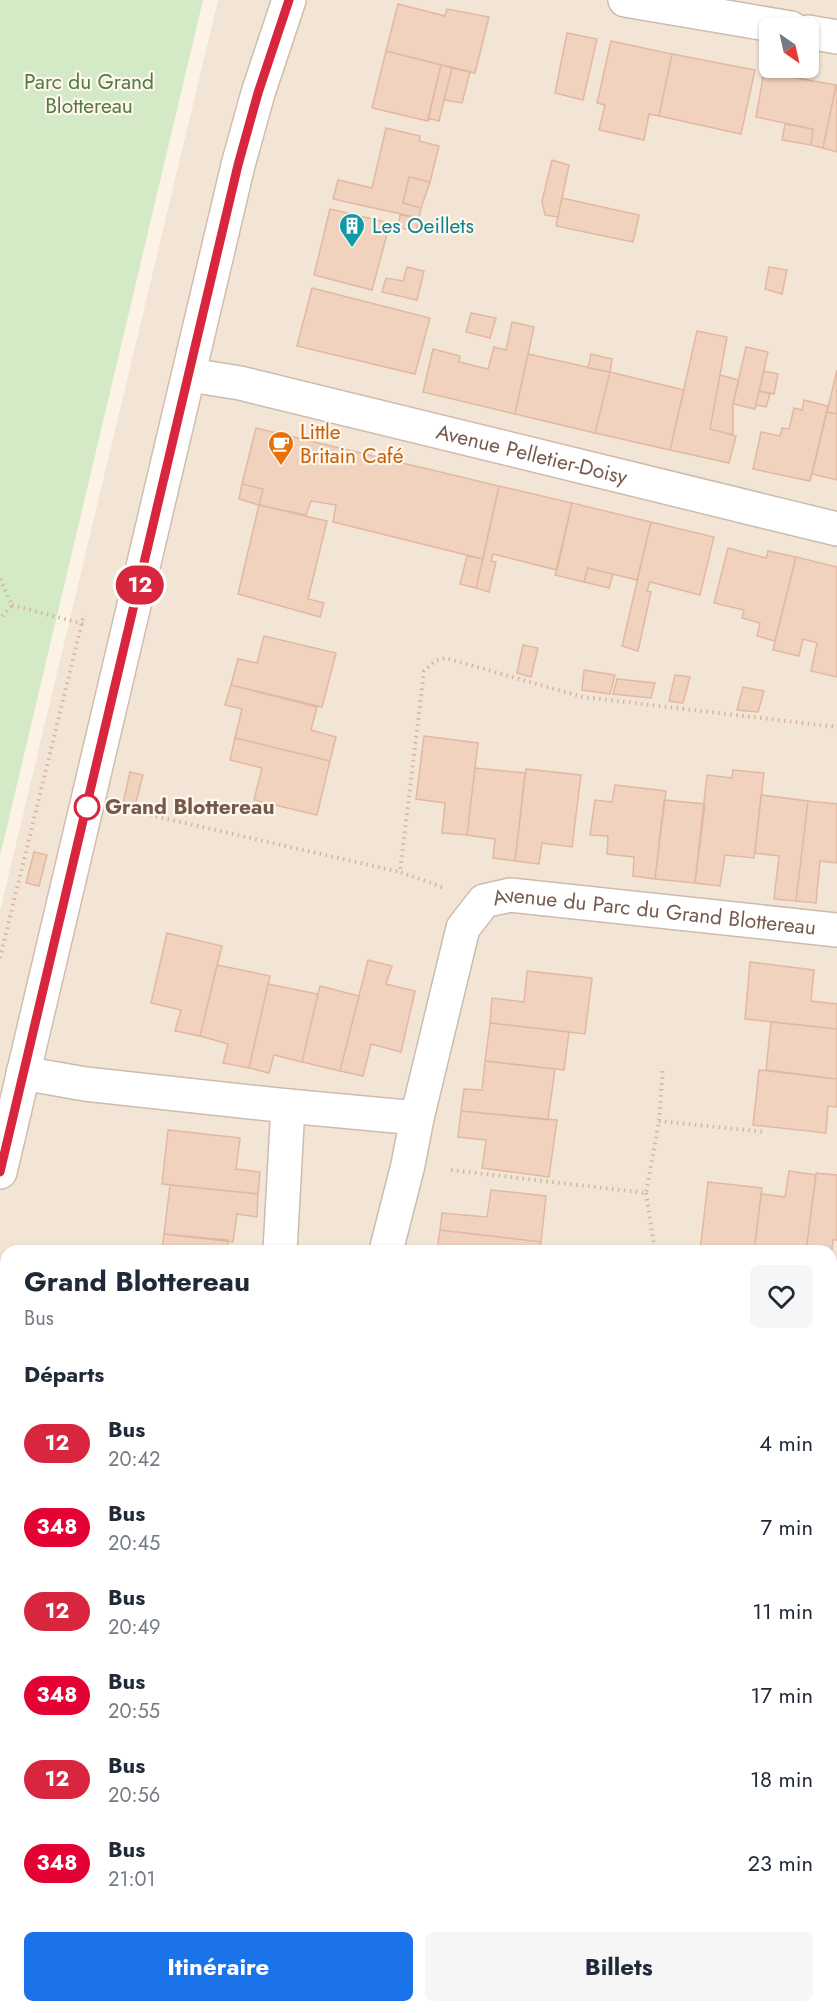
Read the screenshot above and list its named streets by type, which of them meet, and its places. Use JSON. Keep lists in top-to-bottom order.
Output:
{
  "streets": {
    "street": ["Avenue Pelletier-Doisy", "Avenue du Parc du Grand Blottereau"]
  },
  "parks": ["Parc du Grand Blottereau"],
  "places": {
    "building": ["Les Oeillets"],
    "cafe": ["Little Britain Café"],
    "other": ["Grand Blottereau"]
  },
  "lines": ["bus line 12"],
  "north": "bottom right",
  "page": {
    "on_map": "12",
    "heading": [
      ["Grand Blottereau", "Bus"],
      "Départs"
    ],
    "list": [
      {
        "mark": "12",
        "name": "Bus",
        "note": "20:42",
        "value": "4 min"
      },
      {
        "mark": "348",
        "name": "Bus",
        "note": "20:45",
        "value": "7 min"
      },
      {
        "mark": "12",
        "name": "Bus",
        "note": "20:49",
        "value": "11 min"
      },
      {
        "mark": "348",
        "name": "Bus",
        "note": "20:55",
        "value": "17 min"
      },
      {
        "mark": "12",
        "name": "Bus",
        "note": "20:56",
        "value": "18 min"
      },
      {
        "mark": "348",
        "name": "Bus",
        "note": "21:01",
        "value": "23 min"
      }
    ],
    "buttons": ["Itinéraire", "Billets"]
  }
}
